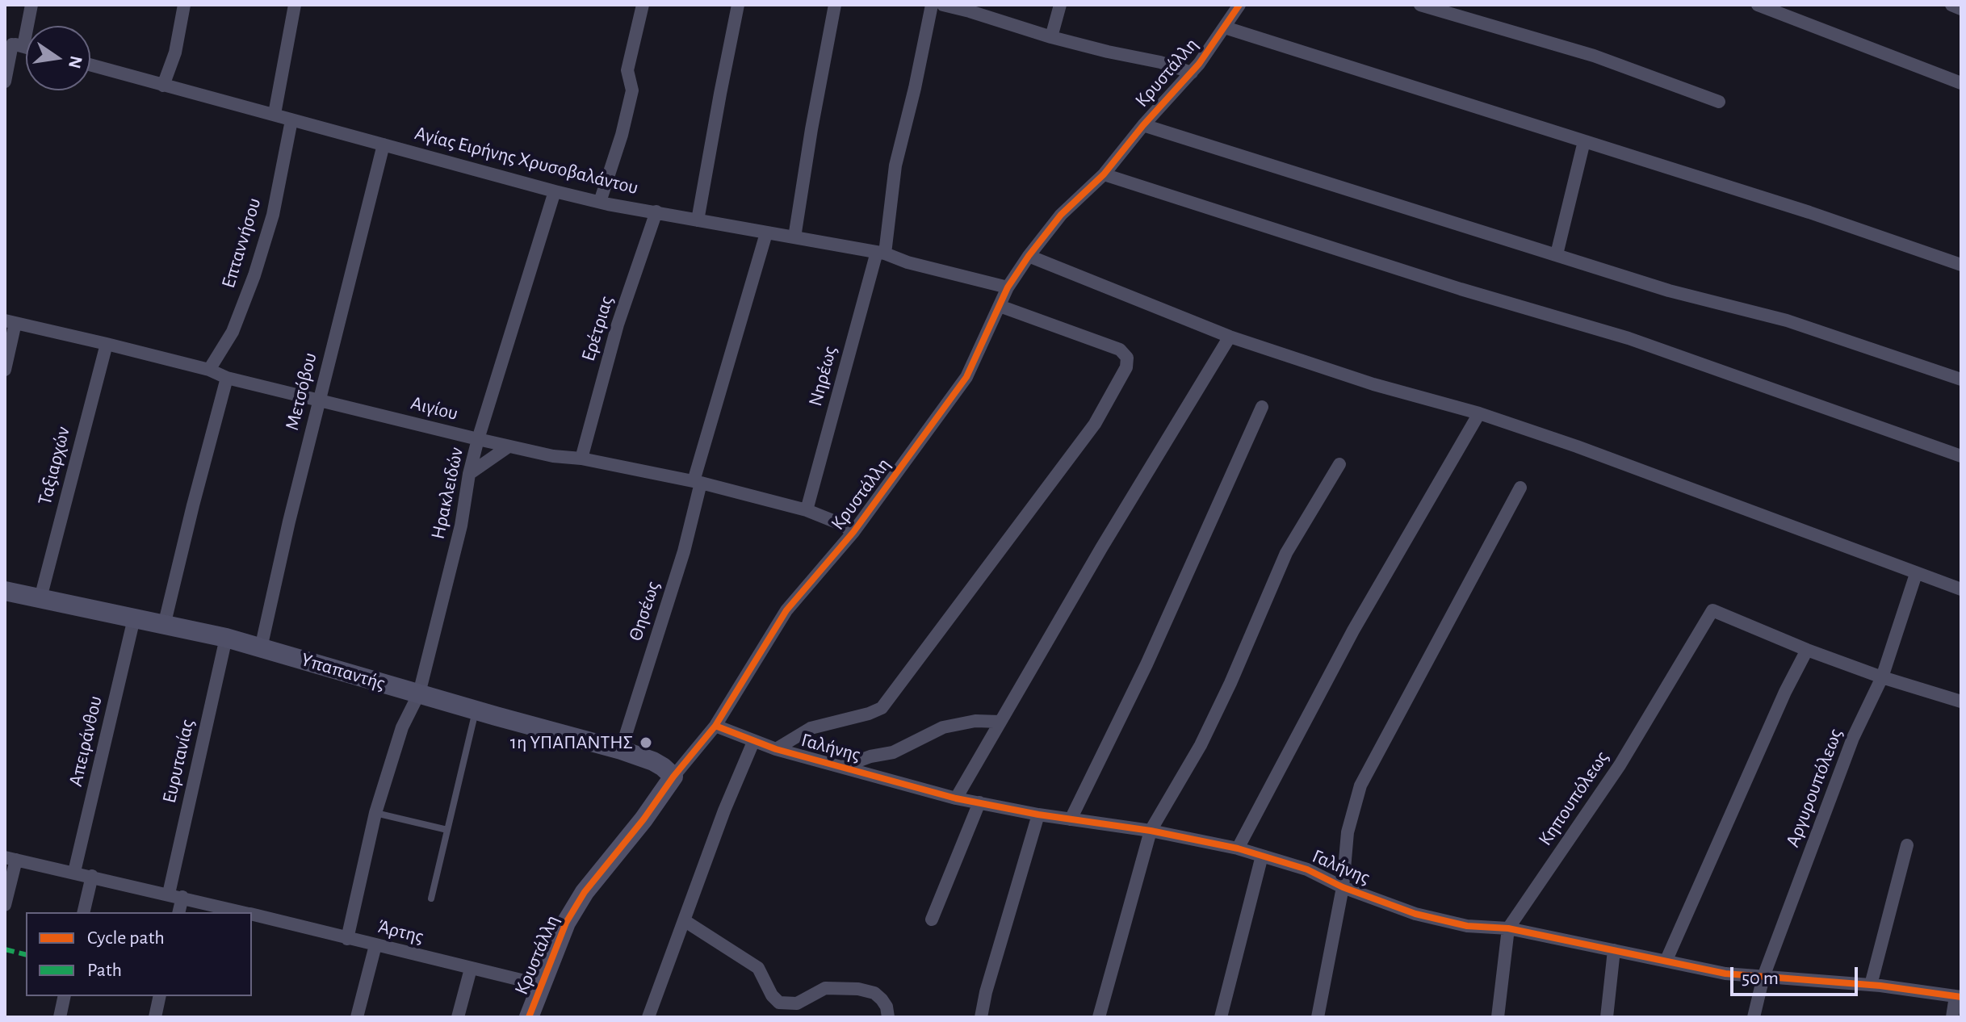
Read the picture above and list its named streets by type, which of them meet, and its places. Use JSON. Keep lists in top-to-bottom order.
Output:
{
  "streets": {
    "street": [
      "Κρυστάλλη",
      "Αγίας Ειρήνης Χρυσοβαλάντου",
      "Επταννήσου",
      "Ερέτριας",
      "Νηρέως",
      "Μετσόβου",
      "Αιγίου",
      "Ταξιαρχών",
      "Ηρακλειδών",
      "Θησέως",
      "Υπαπαντής",
      "Απειράνθου",
      "Γαλήνης",
      "Ευρυτανίας",
      "Αργυρουπόλεως",
      "Κηπουπόλεως",
      "Άρτης"
    ]
  },
  "crossings": [
    ["Κρυστάλλη", "Αγίας Ειρήνης Χρυσοβαλάντου"],
    ["Κρυστάλλη", "Αιγίου"],
    ["Κρυστάλλη", "Υπαπαντής"],
    ["Κρυστάλλη", "Γαλήνης"],
    ["Κρυστάλλη", "Άρτης"],
    ["Αγίας Ειρήνης Χρυσοβαλάντου", "Επταννήσου"],
    ["Αγίας Ειρήνης Χρυσοβαλάντου", "Ερέτριας"],
    ["Αγίας Ειρήνης Χρυσοβαλάντου", "Νηρέως"],
    ["Αγίας Ειρήνης Χρυσοβαλάντου", "Μετσόβου"],
    ["Αγίας Ειρήνης Χρυσοβαλάντου", "Ηρακλειδών"],
    ["Αγίας Ειρήνης Χρυσοβαλάντου", "Θησέως"],
    ["Επταννήσου", "Αιγίου"],
    ["Ερέτριας", "Αιγίου"],
    ["Νηρέως", "Αιγίου"],
    ["Μετσόβου", "Αιγίου"],
    ["Μετσόβου", "Υπαπαντής"],
    ["Αιγίου", "Ταξιαρχών"],
    ["Αιγίου", "Ηρακλειδών"],
    ["Αιγίου", "Θησέως"],
    ["Ταξιαρχών", "Υπαπαντής"],
    ["Ηρακλειδών", "Υπαπαντής"],
    ["Ηρακλειδών", "Άρτης"],
    ["Θησέως", "Υπαπαντής"],
    ["Υπαπαντής", "Απειράνθου"],
    ["Υπαπαντής", "Ευρυτανίας"],
    ["Απειράνθου", "Άρτης"],
    ["Γαλήνης", "Αργυρουπόλεως"],
    ["Γαλήνης", "Κηπουπόλεως"],
    ["Ευρυτανίας", "Άρτης"]
  ],
  "places": ["1η ΥΠΑΠΑΝΤΗΣ"],
  "legend": ["Cycle path", "Path"],
  "scale_bar": "50 m",
  "north": "right"
}
